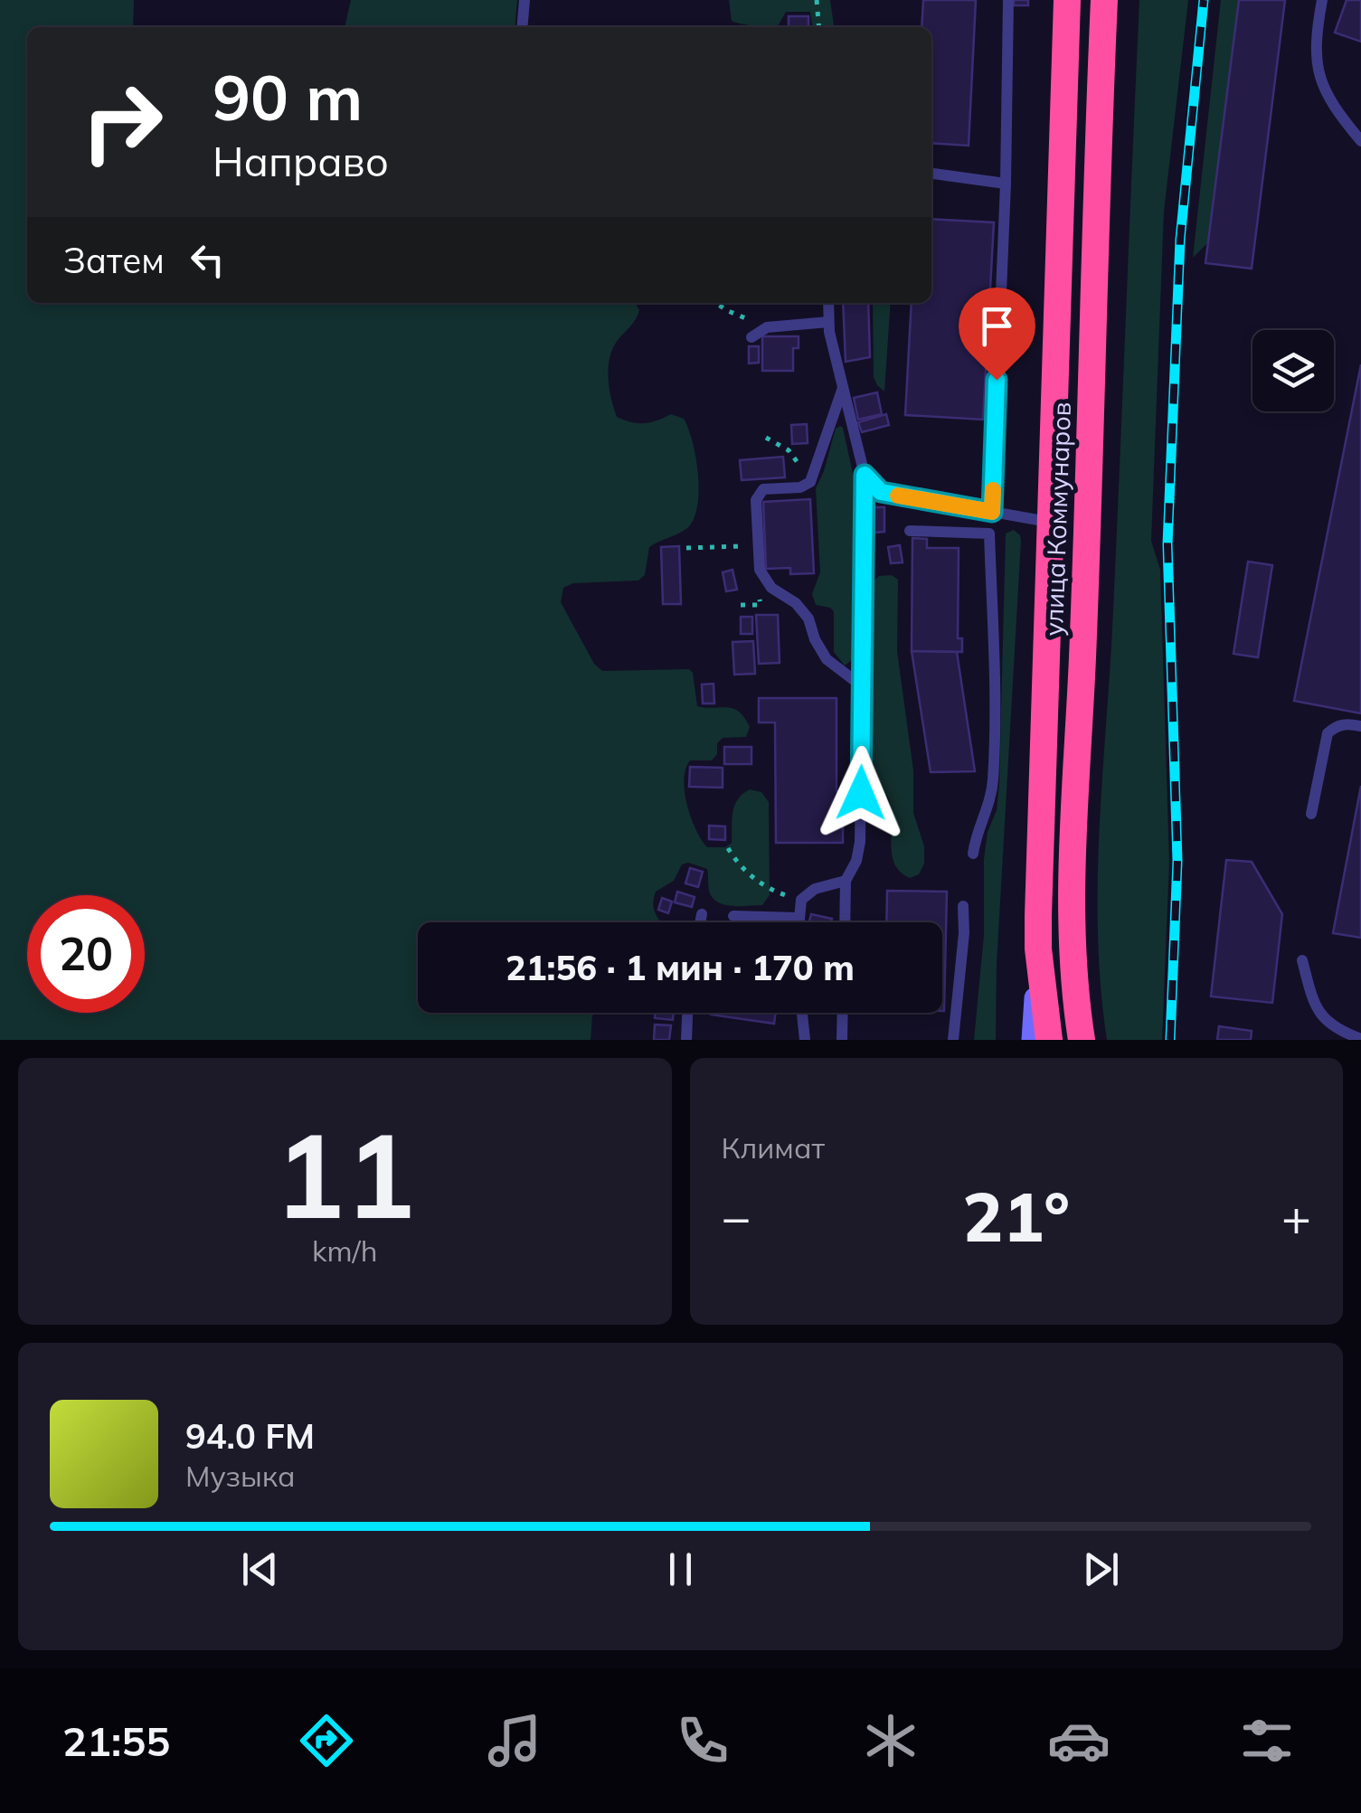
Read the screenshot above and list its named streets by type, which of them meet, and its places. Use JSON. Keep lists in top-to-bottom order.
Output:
{
  "streets": {
    "highway": ["улица Коммунаров"]
  },
  "page": {
    "turn": ["90 m", "Направо"],
    "then": "Затем",
    "limit": "20",
    "trip": "21:56 · 1 мин · 170 m",
    "tile": [
      ["11", "km/h"],
      "Климат"
    ],
    "heat": ["−", "21°", "+"],
    "song": ["94.0 FM", "Музыка"],
    "tabs": "21:55"
  }
}
